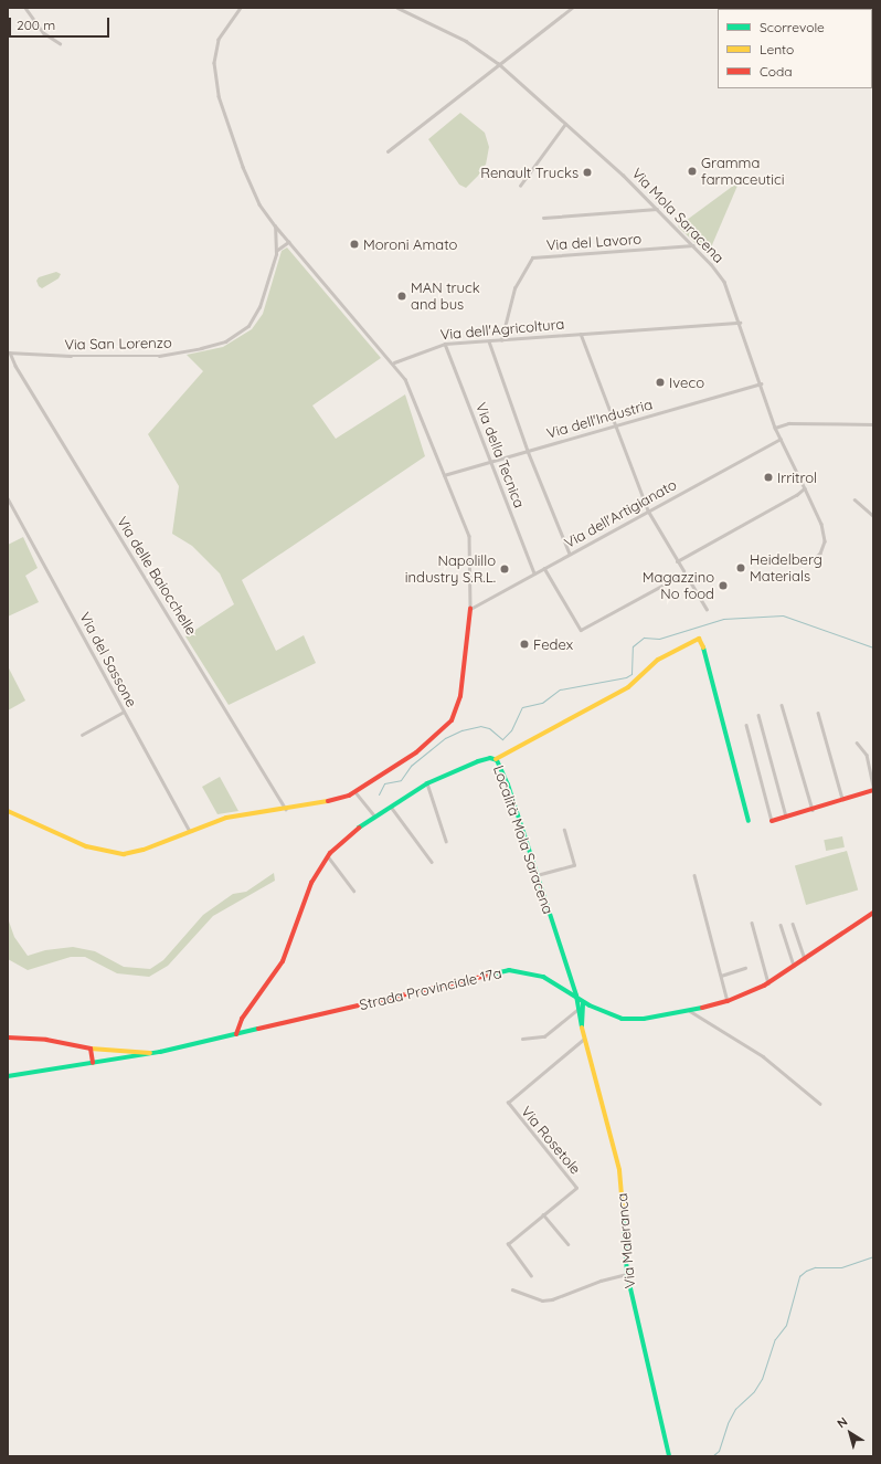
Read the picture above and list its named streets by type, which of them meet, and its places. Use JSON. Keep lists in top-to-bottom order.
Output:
{
  "streets": {
    "street": [
      "Via Mola Saracena",
      "Via del Lavoro",
      "Via dell'Agricoltura",
      "Via San Lorenzo",
      "Via dell'Industria",
      "Via della Tecnica",
      "Via dell'Artigianato",
      "Via delle Baiocchelle",
      "Via del Sassone",
      "Località Mola Saracena",
      "Strada Provinciale 17a",
      "Via Rosetole",
      "Via Maleranca"
    ]
  },
  "crossings": [
    ["Via Mola Saracena", "Via del Lavoro"],
    ["Via Mola Saracena", "Via dell'Agricoltura"],
    ["Via Mola Saracena", "Via dell'Industria"],
    ["Via Mola Saracena", "Via dell'Artigianato"],
    ["Via del Lavoro", "Via dell'Agricoltura"],
    ["Via dell'Agricoltura", "Via della Tecnica"],
    ["Via San Lorenzo", "Via delle Baiocchelle"],
    ["Via dell'Industria", "Via della Tecnica"],
    ["Via della Tecnica", "Via dell'Artigianato"],
    ["Località Mola Saracena", "Strada Provinciale 17a"],
    ["Località Mola Saracena", "Via Maleranca"],
    ["Via Rosetole", "Via Maleranca"]
  ],
  "places": [
    "Gramma farmaceutici",
    "Renault Trucks",
    "Moroni Amato",
    "MAN truck and bus",
    "Iveco",
    "Irritrol",
    "Heidelberg Materials",
    "Napolillo industry S.R.L.",
    "Magazzino No food",
    "Fedex"
  ],
  "legend": ["Scorrevole", "Lento", "Coda"],
  "scale_bar": "200 m",
  "north": "top left"
}
